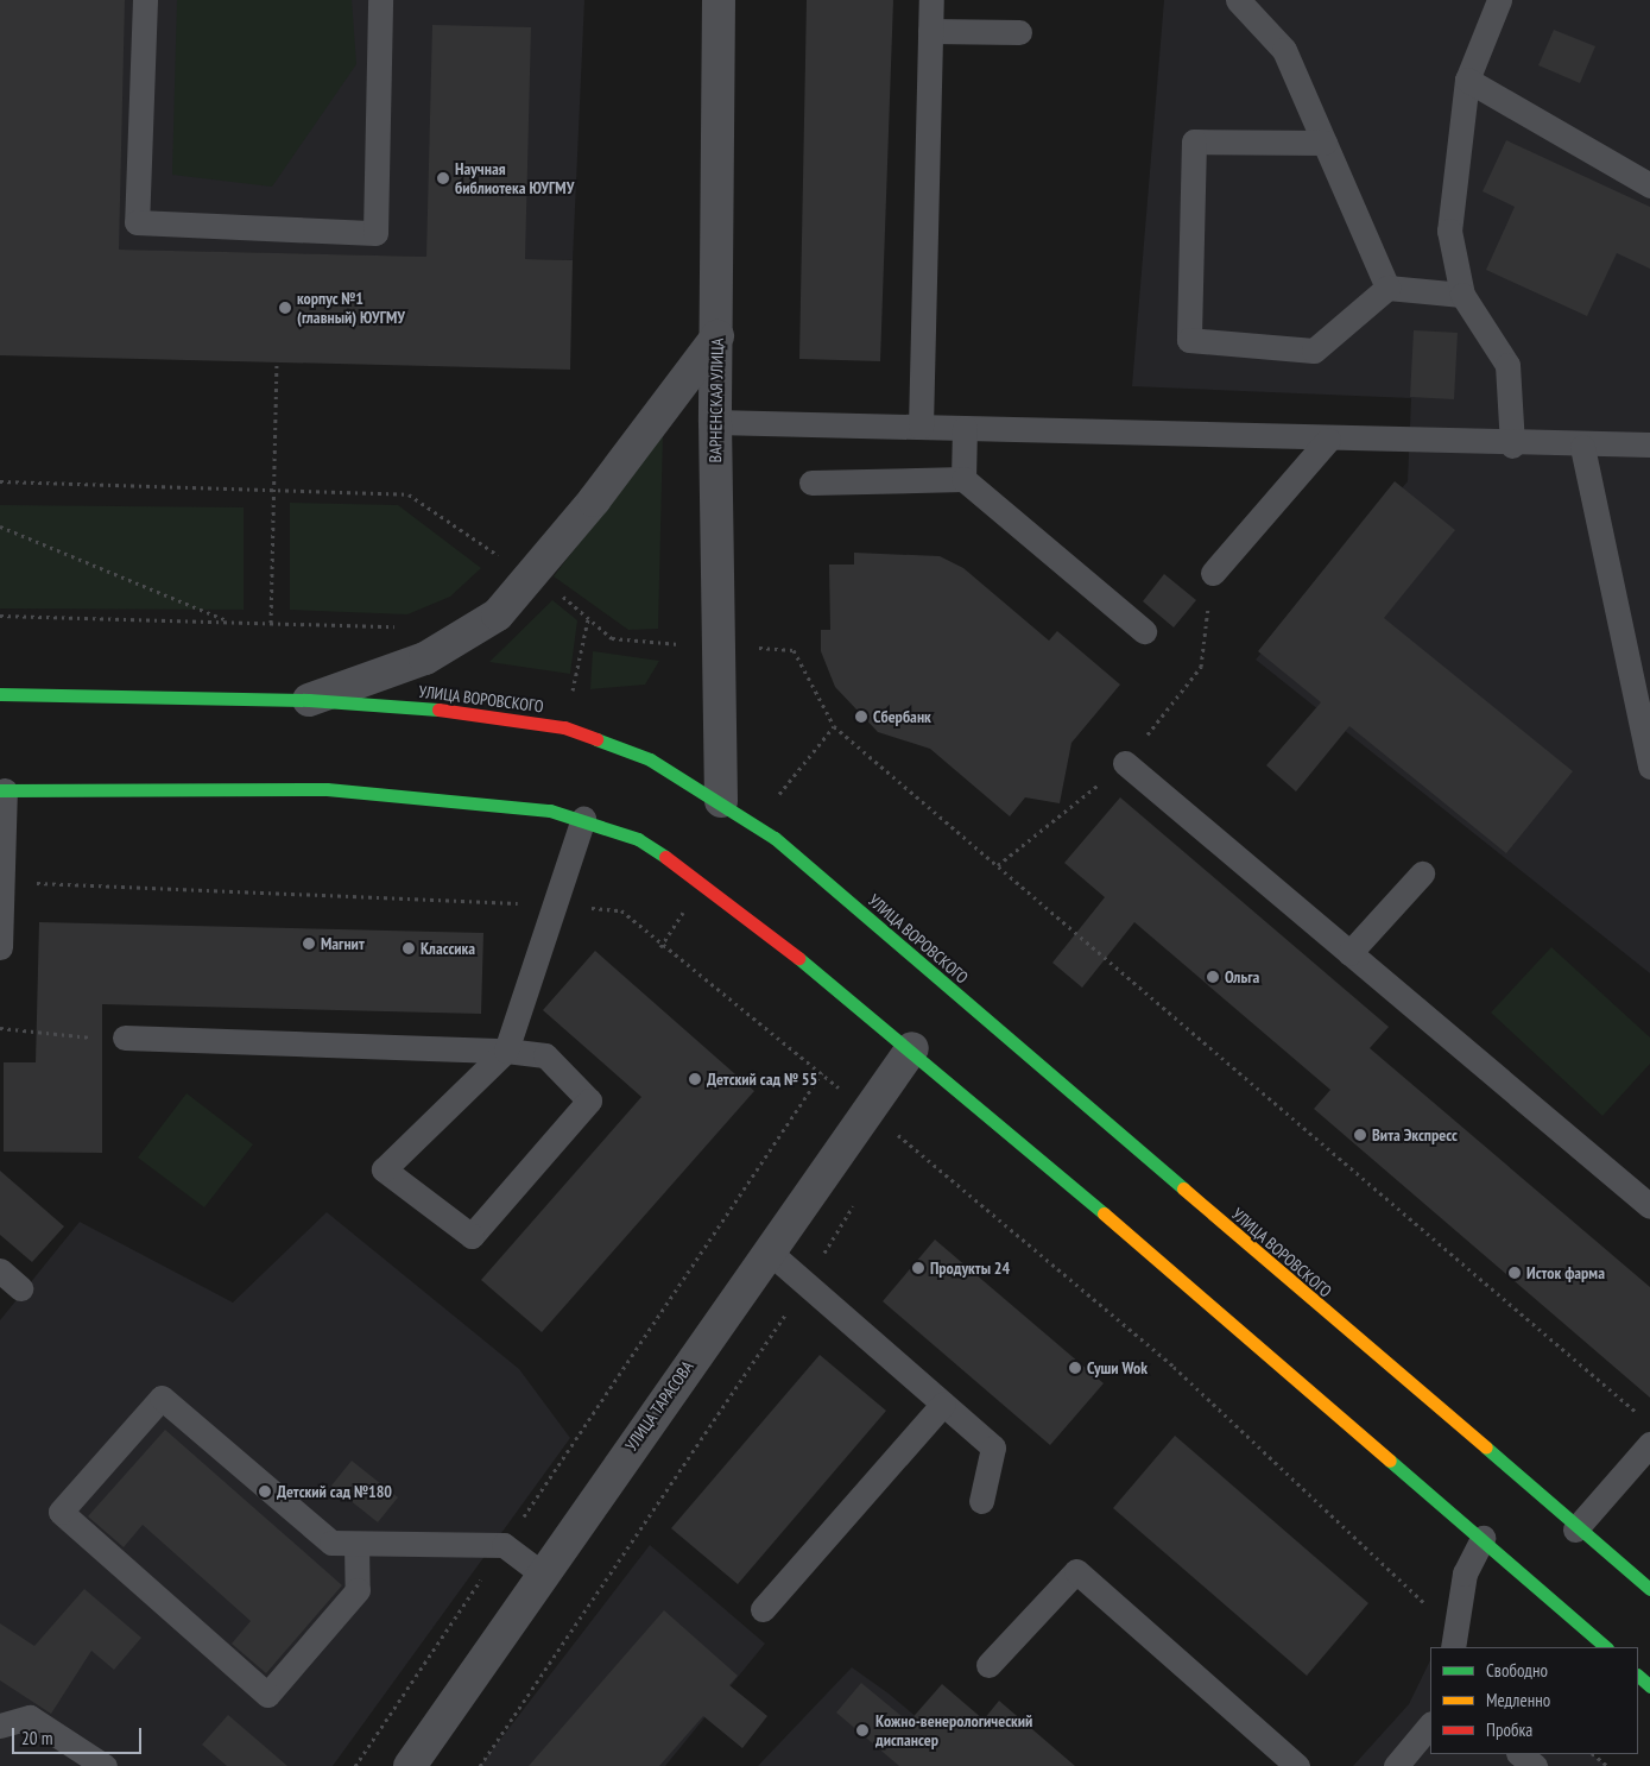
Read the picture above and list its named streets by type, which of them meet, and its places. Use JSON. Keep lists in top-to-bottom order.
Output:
{
  "streets": {
    "main road": ["УЛИЦА ВОРОВСКОГО"],
    "street": ["ВАРНЕНСКАЯ УЛИЦА", "УЛИЦА ТАРАСОВА"]
  },
  "crossings": [
    ["ВАРНЕНСКАЯ УЛИЦА", "УЛИЦА ВОРОВСКОГО"]
  ],
  "places": [
    "Научная библиотека ЮУГМУ",
    "корпус №1 (главный) ЮУГМУ",
    "Сбербанк",
    "Магнит",
    "Классика",
    "Ольга",
    "Детский сад № 55",
    "Вита Экспресс",
    "Продукты 24",
    "Исток фарма",
    "Суши Wok",
    "Детский сад №180",
    "Кожно-венерологический диспансер"
  ],
  "legend": ["Свободно", "Медленно", "Пробка"],
  "scale_bar": "20 m"
}
